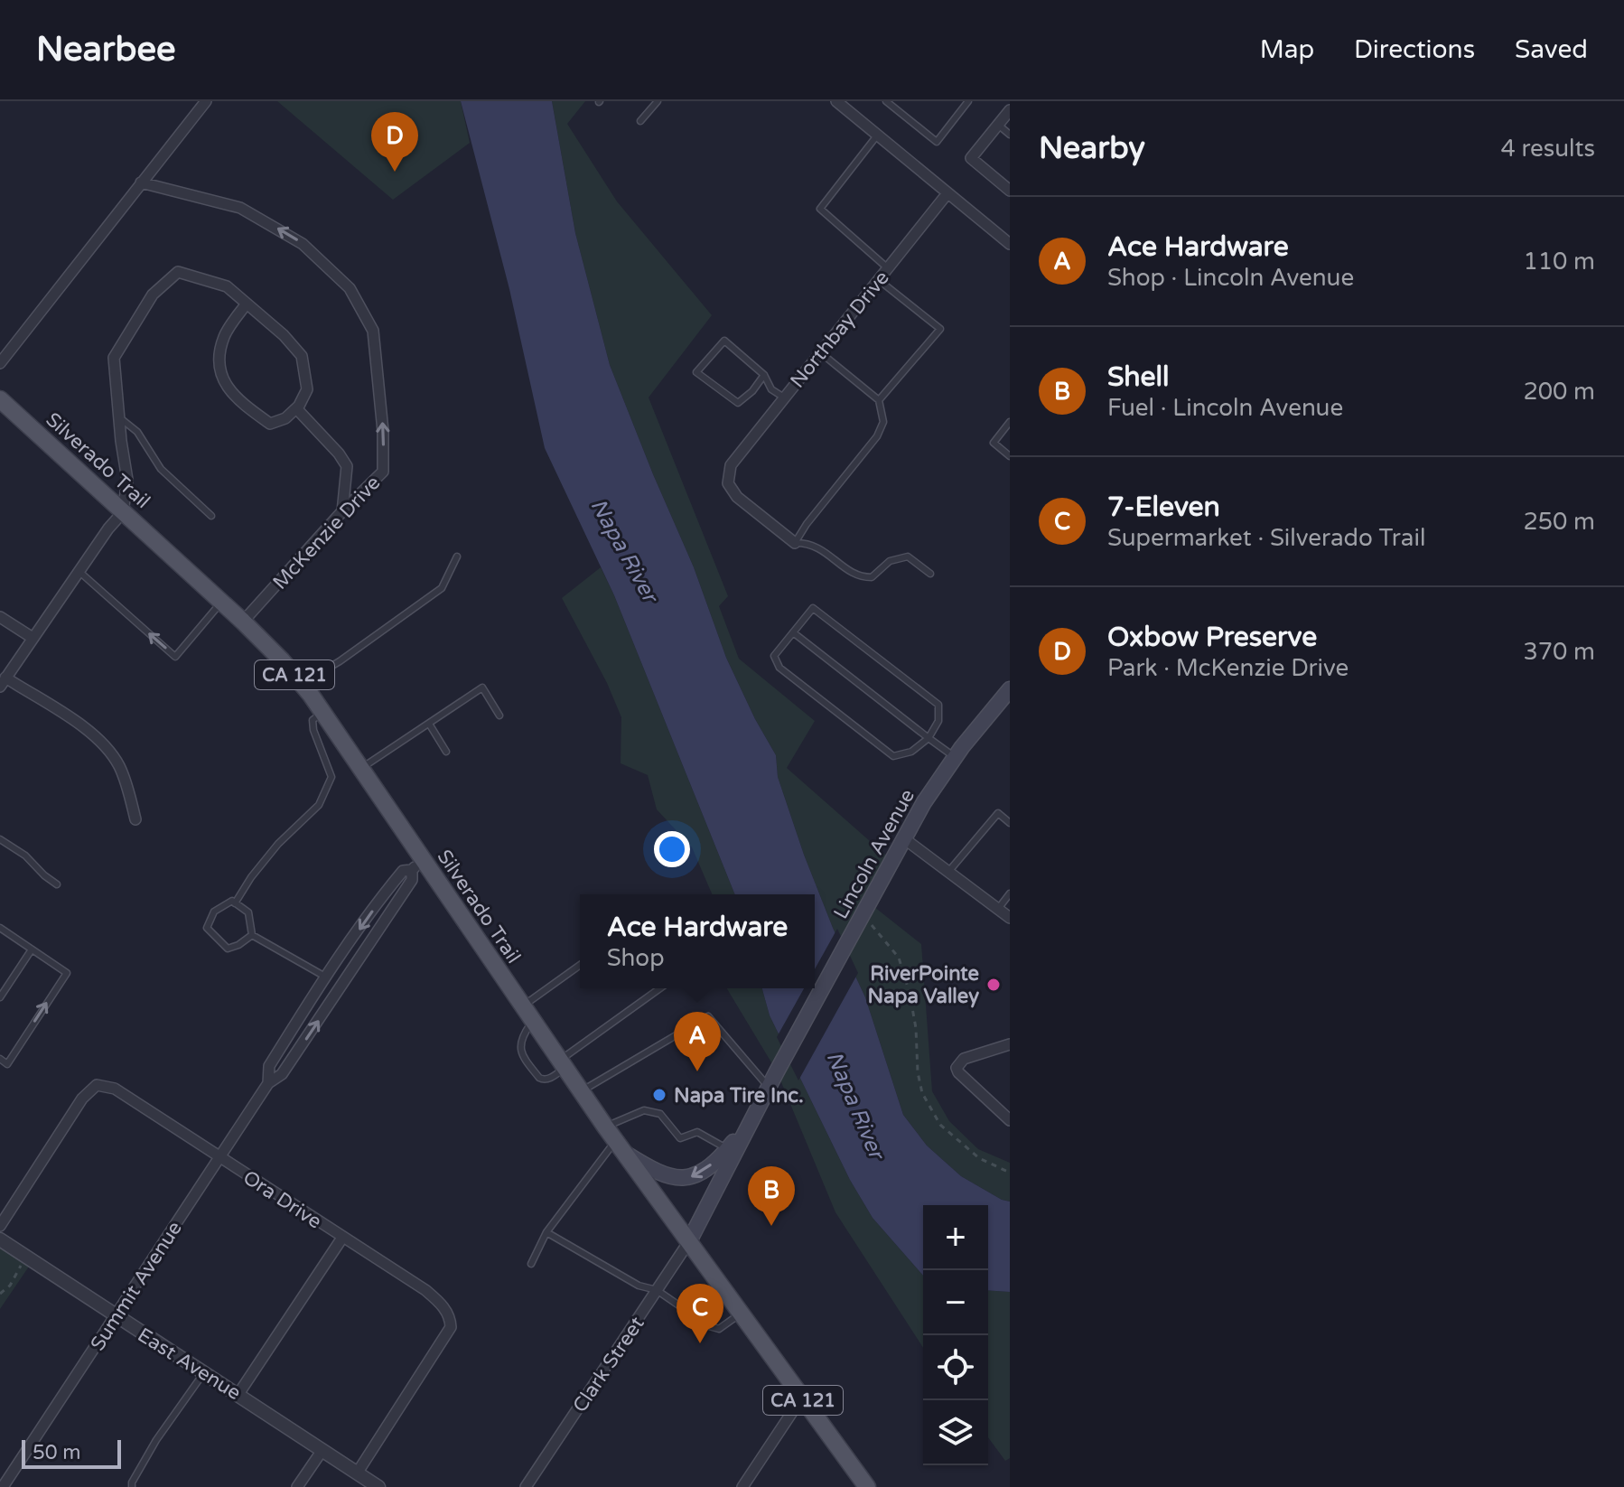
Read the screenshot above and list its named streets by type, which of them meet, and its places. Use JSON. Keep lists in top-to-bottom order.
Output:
{
  "streets": {
    "main road": ["Silverado Trail", "CA 121", "Lincoln Avenue"],
    "street": [
      "Northbay Drive",
      "McKenzie Drive",
      "Ora Drive",
      "Summit Avenue",
      "East Avenue",
      "Clark Street"
    ]
  },
  "crossings": [
    ["Silverado Trail", "McKenzie Drive"],
    ["Silverado Trail", "Lincoln Avenue"],
    ["Silverado Trail", "Summit Avenue"],
    ["Silverado Trail", "Clark Street"],
    ["Lincoln Avenue", "Clark Street"],
    ["Ora Drive", "Summit Avenue"],
    ["Ora Drive", "East Avenue"],
    ["Summit Avenue", "East Avenue"]
  ],
  "water": ["Napa River"],
  "places": ["RiverPointe Napa Valley", "Napa Tire Inc."],
  "scale_bar": "50 m",
  "page": {
    "header": "Nearbee",
    "nav": ["Map", "Directions", "Saved"],
    "heading": ["Nearby", "4 results"],
    "pins": [
      "D",
      "A",
      "B",
      "C"
    ],
    "list": [
      {
        "mark": "A",
        "name": "Ace Hardware",
        "note": "Shop · Lincoln Avenue",
        "value": "110 m"
      },
      {
        "mark": "B",
        "name": "Shell",
        "note": "Fuel · Lincoln Avenue",
        "value": "200 m"
      },
      {
        "mark": "C",
        "name": "7-Eleven",
        "note": "Supermarket · Silverado Trail",
        "value": "250 m"
      },
      {
        "mark": "D",
        "name": "Oxbow Preserve",
        "note": "Park · McKenzie Drive",
        "value": "370 m"
      }
    ],
    "popup": ["Ace Hardware", "Shop"],
    "map_buttons": ["+", "−"],
    "scale": "50 m"
  }
}
